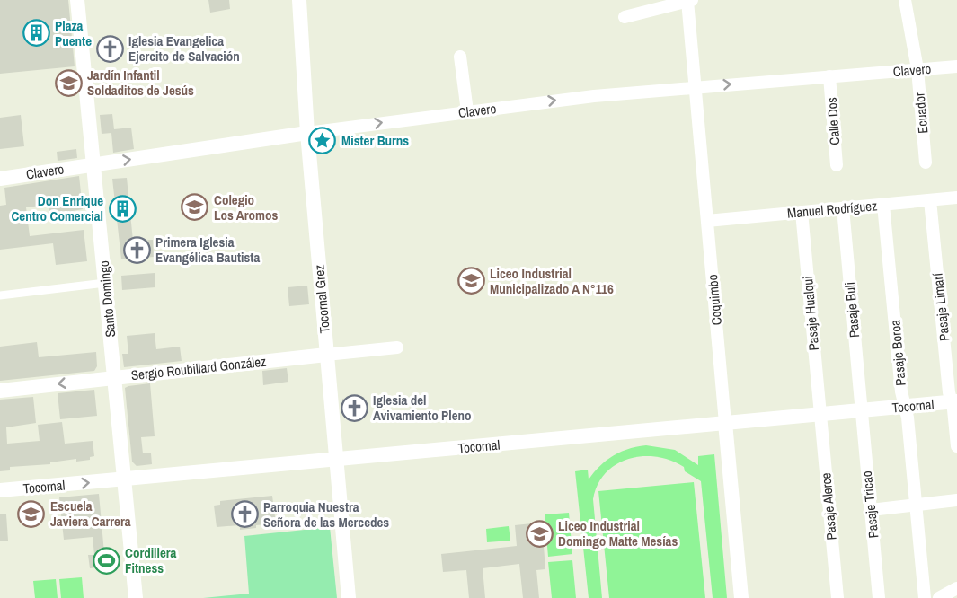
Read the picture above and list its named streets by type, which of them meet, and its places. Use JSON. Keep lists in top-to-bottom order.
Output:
{
  "streets": {
    "street": [
      "Clavero",
      "Ecuador",
      "Calle Dos",
      "Manuel Rodríguez",
      "Santo Domingo",
      "Tocornal Grez",
      "Coquimbo",
      "Pasaje Limarí",
      "Pasaje Buli",
      "Pasaje Hualqui",
      "Pasaje Boroa",
      "Sergio Roubillard González",
      "Tocornal",
      "Pasaje Tricao",
      "Pasaje Alerce"
    ]
  },
  "crossings": [
    ["Clavero", "Ecuador"],
    ["Clavero", "Calle Dos"],
    ["Clavero", "Santo Domingo"],
    ["Clavero", "Tocornal Grez"],
    ["Clavero", "Coquimbo"],
    ["Manuel Rodríguez", "Coquimbo"],
    ["Manuel Rodríguez", "Pasaje Limarí"],
    ["Manuel Rodríguez", "Pasaje Buli"],
    ["Manuel Rodríguez", "Pasaje Hualqui"],
    ["Manuel Rodríguez", "Pasaje Boroa"],
    ["Santo Domingo", "Sergio Roubillard González"],
    ["Santo Domingo", "Tocornal"],
    ["Tocornal Grez", "Sergio Roubillard González"],
    ["Tocornal Grez", "Tocornal"],
    ["Coquimbo", "Tocornal"],
    ["Pasaje Limarí", "Tocornal"],
    ["Pasaje Buli", "Tocornal"],
    ["Pasaje Buli", "Pasaje Tricao"],
    ["Pasaje Hualqui", "Tocornal"],
    ["Pasaje Hualqui", "Pasaje Alerce"],
    ["Pasaje Boroa", "Tocornal"],
    ["Tocornal", "Pasaje Tricao"],
    ["Tocornal", "Pasaje Alerce"]
  ],
  "one_way": ["Clavero"],
  "places": {
    "building": ["Plaza Puente", "Don Enrique Centro Comercial"],
    "church": [
      "Iglesia Evangelica Ejercito de Salvación",
      "Primera Iglesia Evangélica Bautista",
      "Iglesia del Avivamiento Pleno",
      "Parroquia Nuestra Señora de las Mercedes"
    ],
    "school or university": [
      "Jardín Infantil Soldaditos de Jesús",
      "Colegio Los Aromos",
      "Liceo Industrial Municipalizado A N°116",
      "Escuela Javiera Carrera",
      "Liceo Industrial Domingo Matte Mesías"
    ],
    "place": ["Mister Burns"],
    "sports": ["Cordillera Fitness"]
  }
}
